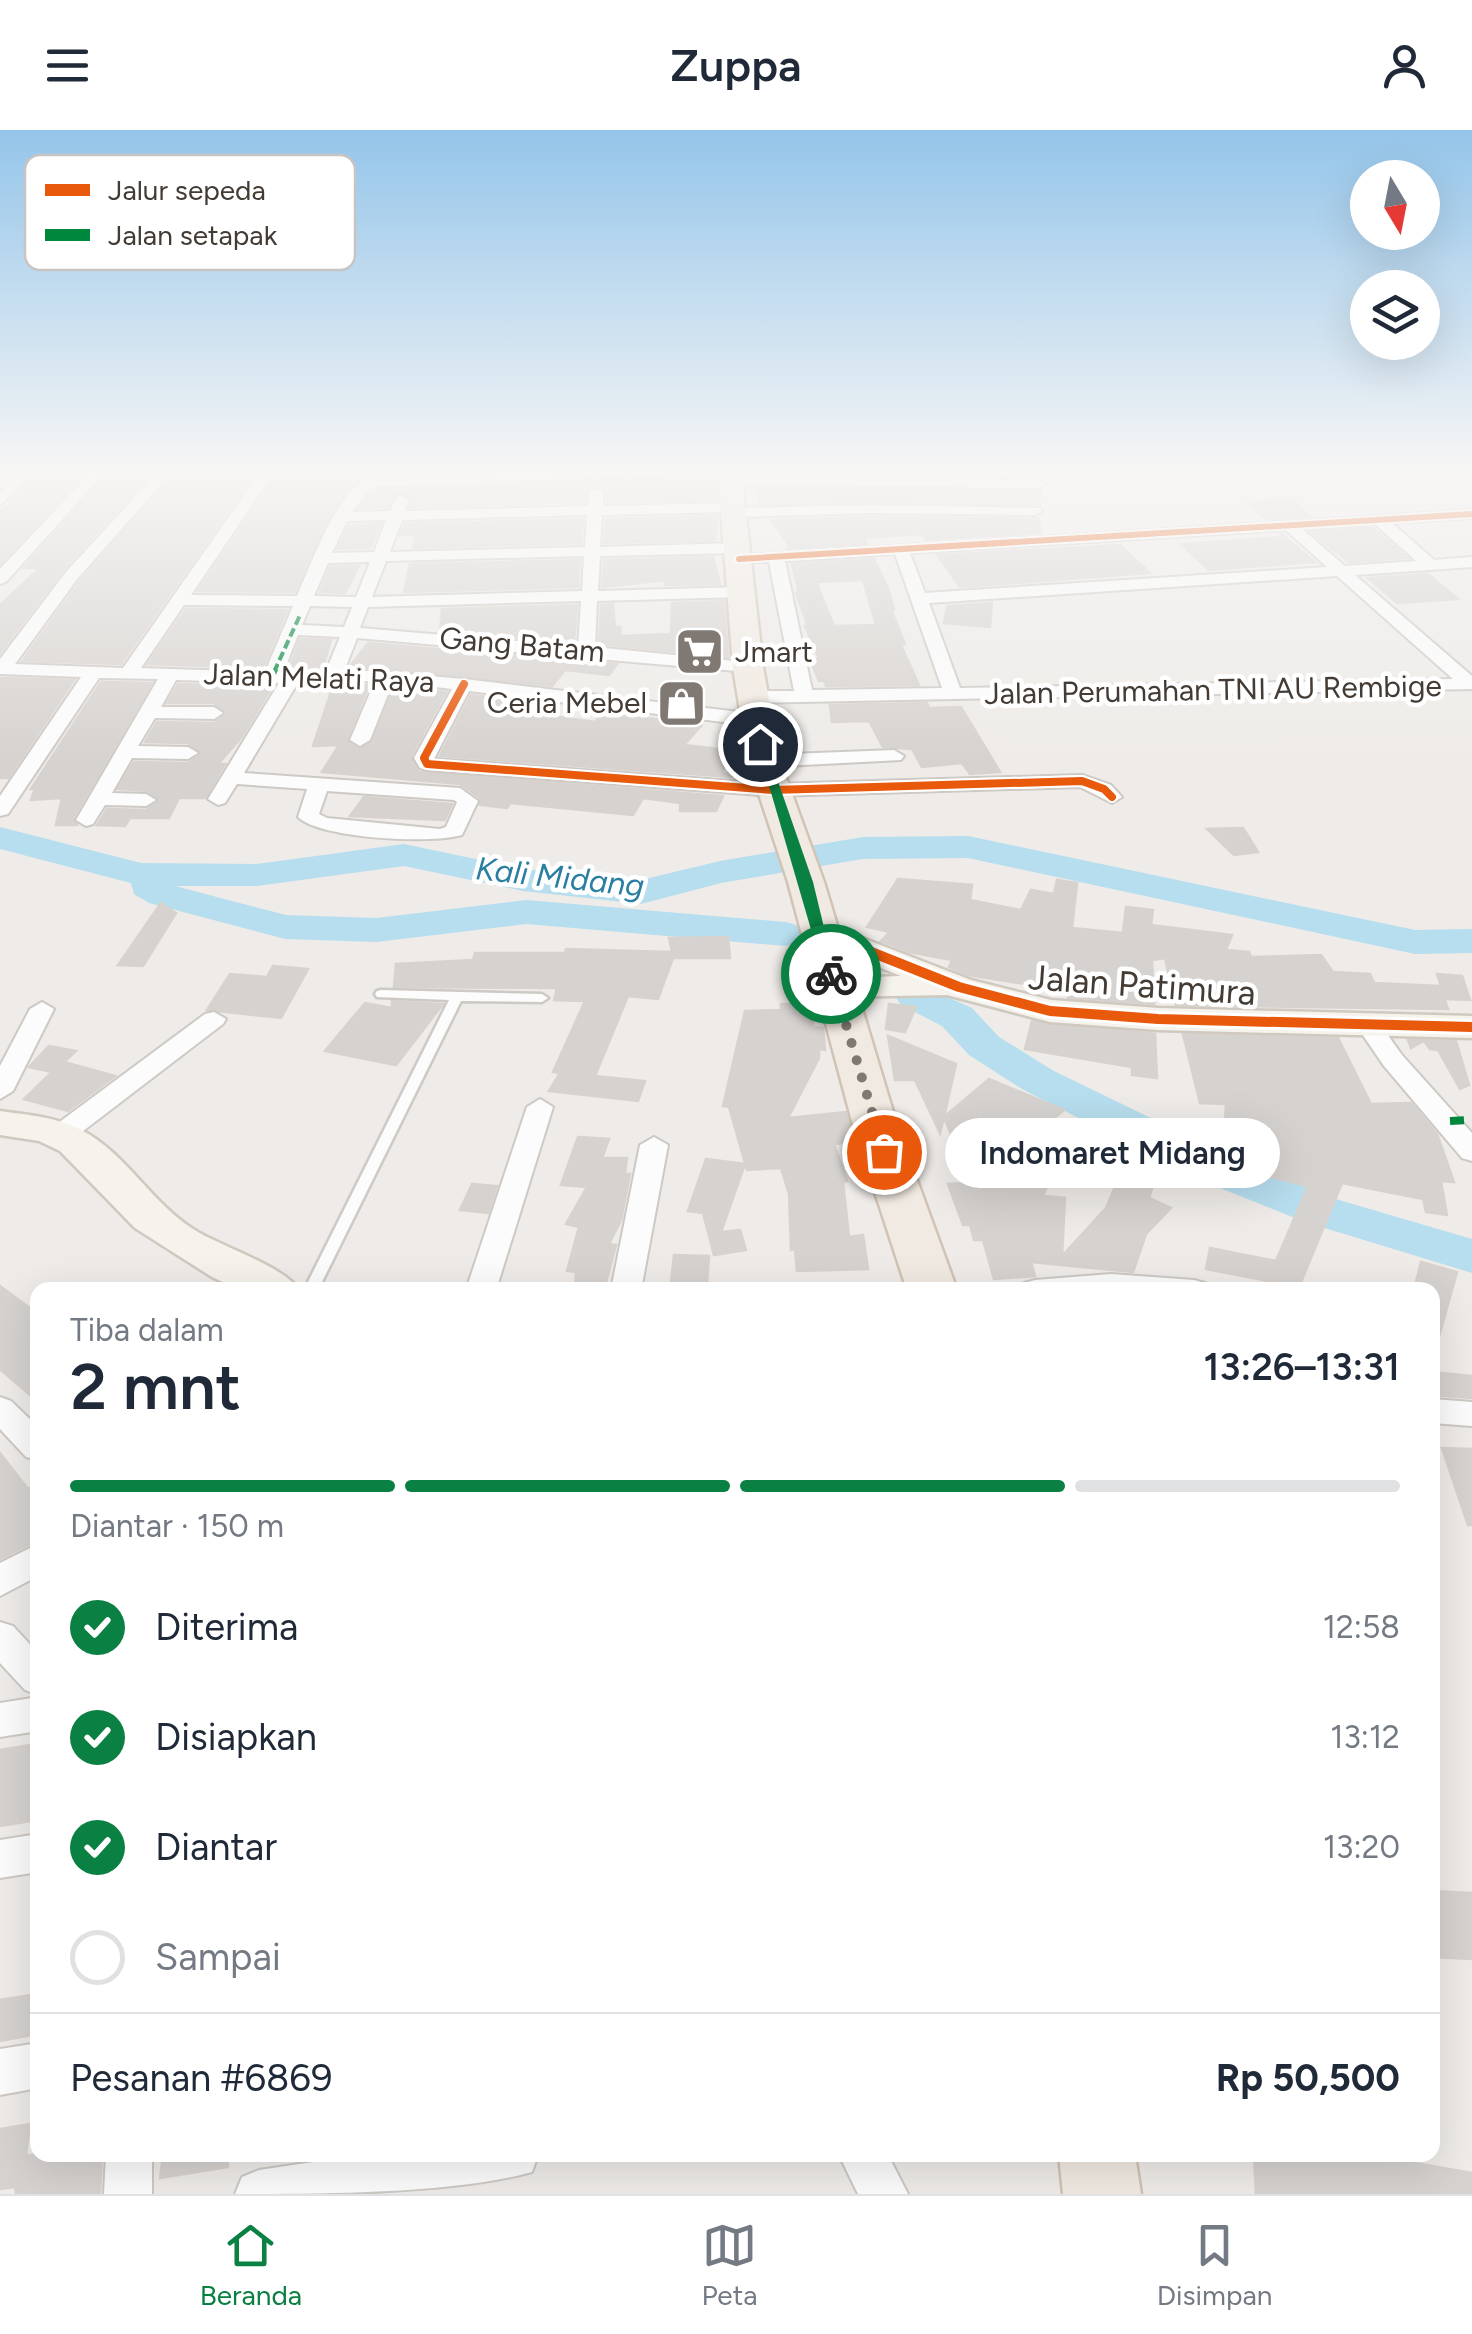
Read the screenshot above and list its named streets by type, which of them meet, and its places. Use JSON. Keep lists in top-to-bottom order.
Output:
{
  "streets": {
    "street": [
      "Gang Batam",
      "Jalan Melati Raya",
      "Jalan Perumahan TNI AU Rembige",
      "Jalan Patimura"
    ]
  },
  "crossings": [
    ["Jalan Melati Raya", "Jalan Perumahan TNI AU Rembige"]
  ],
  "water": ["Kali Midang"],
  "places": {
    "supermarket": ["Jmart"],
    "shop": ["Ceria Mebel"],
    "other": ["Indomaret Midang"]
  },
  "legend": ["Jalur sepeda", "Jalan setapak"],
  "north": "bottom",
  "page": {
    "header": "Zuppa",
    "bubble": "Indomaret Midang",
    "heading": ["2 mnt", "Tiba dalam", "13:26–13:31"],
    "panel": ["Pesanan #6869", "Rp 50,500"],
    "bar": "Diantar · 150 m",
    "list": [
      ["Diterima", "12:58"],
      ["Disiapkan", "13:12"],
      ["Diantar", "13:20"],
      "Sampai"
    ],
    "tabs": ["Beranda", "Peta", "Disimpan"]
  }
}
